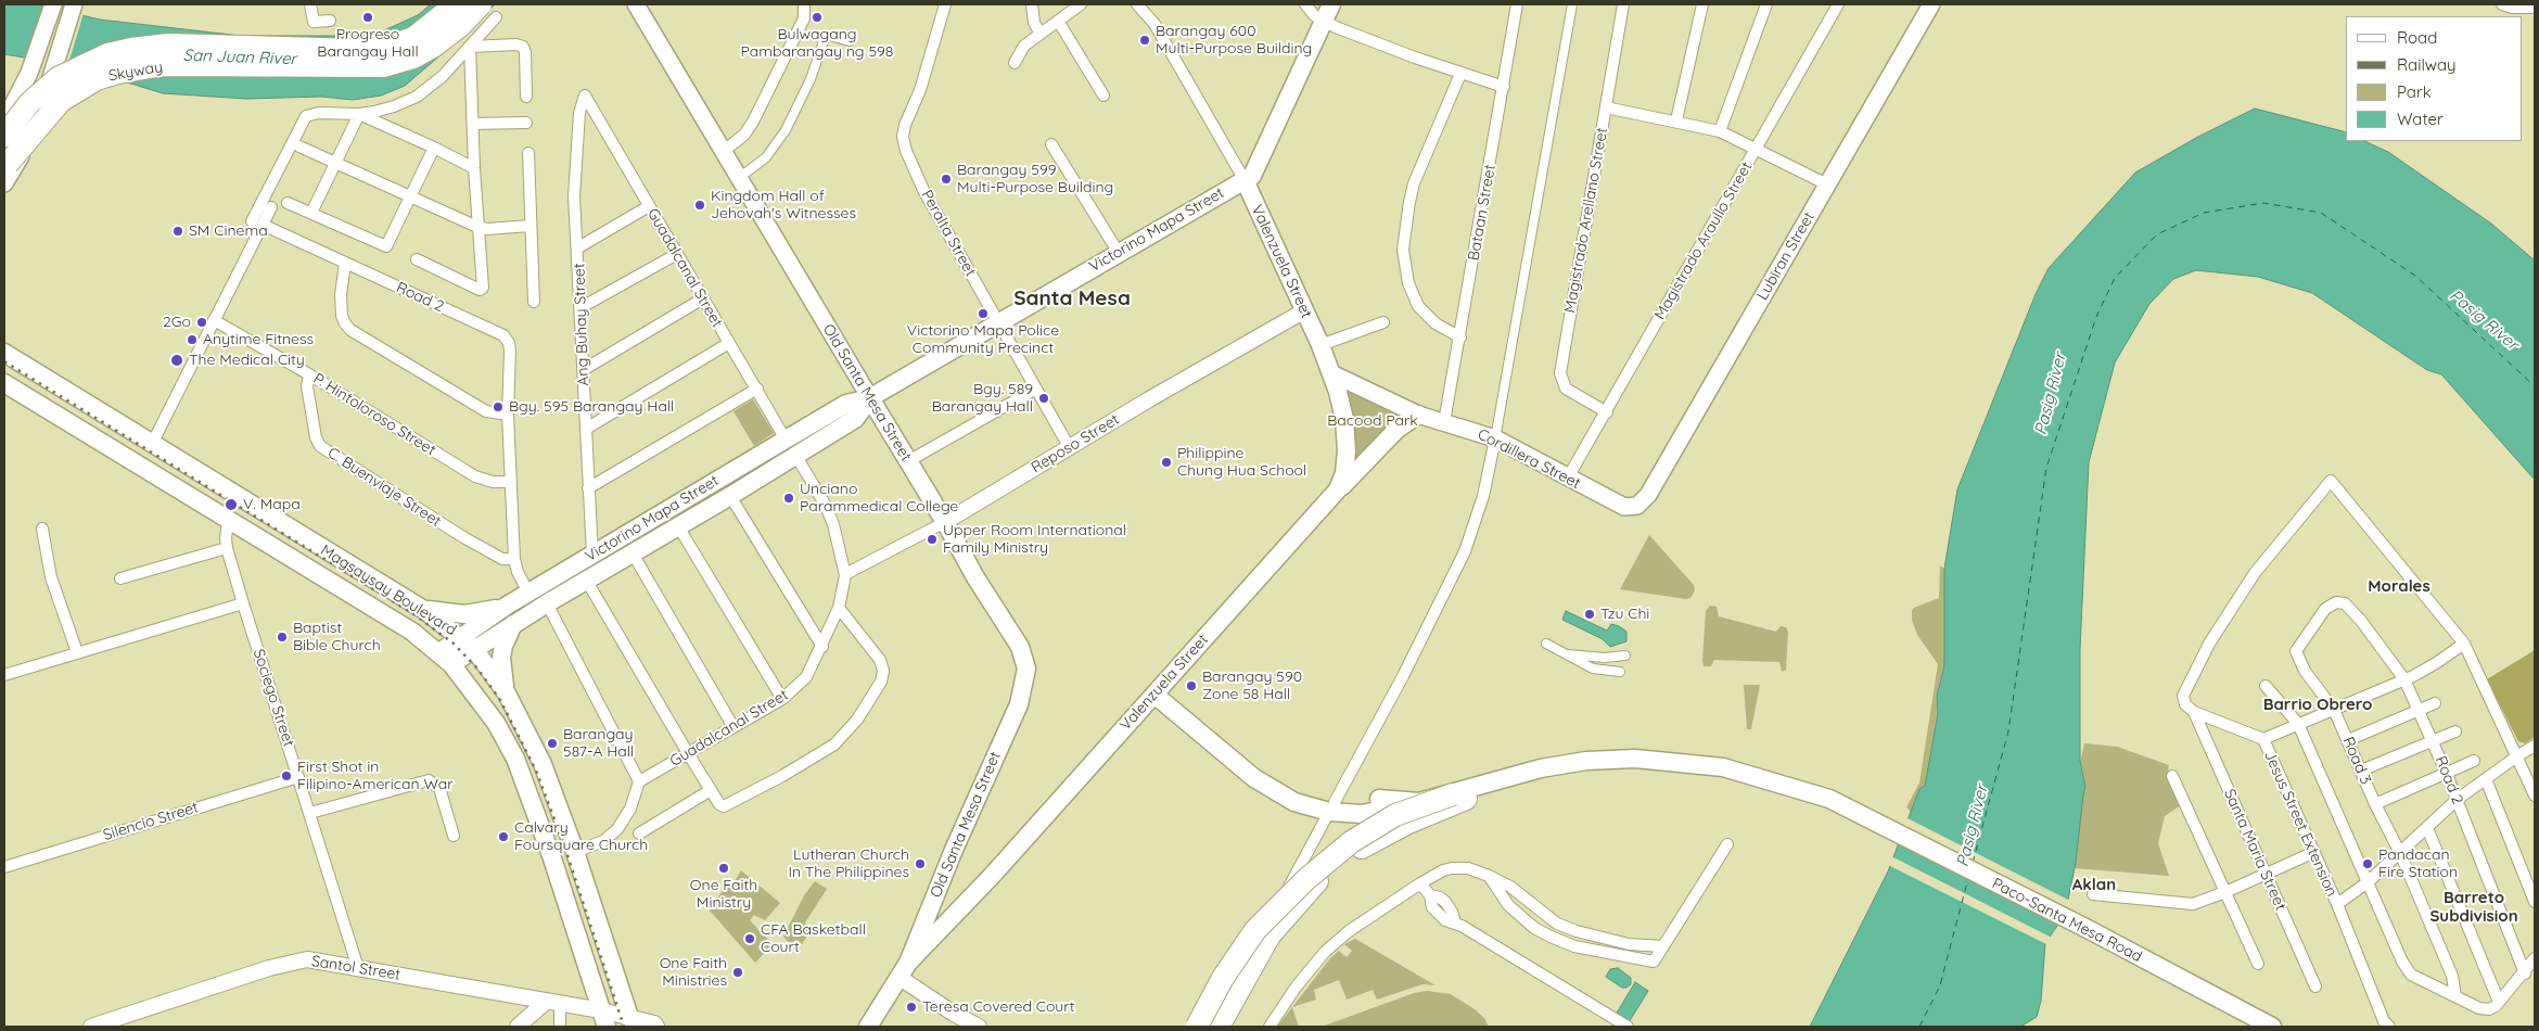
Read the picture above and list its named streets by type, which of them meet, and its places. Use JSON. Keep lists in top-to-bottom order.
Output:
{
  "streets": {
    "highway": ["Skyway"],
    "main road": [
      "Victorino Mapa Street",
      "Lubiran Street",
      "Valenzuela Street",
      "Old Santa Mesa Street",
      "Cordillera Street",
      "Magsaysay Boulevard",
      "Paco-Santa Mesa Road"
    ],
    "street": [
      "Bataan Street",
      "Magistrado Arellano Street",
      "Peralta Street",
      "Magistrado Araullo Street",
      "Guadalcanal Street",
      "Road 2",
      "Ang Buhay Street",
      "P. Hintoloroso Street",
      "Reposo Street",
      "C. Buenviaje Street",
      "Sociego Street",
      "Road 3",
      "Silencio Street",
      "Jesus Street Extension",
      "Santa Maria Street",
      "Santol Street"
    ]
  },
  "crossings": [
    ["Bataan Street", "Cordillera Street"],
    ["Magistrado Arellano Street", "Magistrado Araullo Street"],
    ["Victorino Mapa Street", "Peralta Street"],
    ["Victorino Mapa Street", "Valenzuela Street"],
    ["Victorino Mapa Street", "Guadalcanal Street"],
    ["Victorino Mapa Street", "Ang Buhay Street"],
    ["Victorino Mapa Street", "Old Santa Mesa Street"],
    ["Victorino Mapa Street", "Magsaysay Boulevard"],
    ["Peralta Street", "Reposo Street"],
    ["Magistrado Araullo Street", "Cordillera Street"],
    ["Lubiran Street", "Cordillera Street"],
    ["Valenzuela Street", "Old Santa Mesa Street"],
    ["Valenzuela Street", "Reposo Street"],
    ["Valenzuela Street", "Paco-Santa Mesa Road"],
    ["Guadalcanal Street", "Ang Buhay Street"],
    ["Guadalcanal Street", "Reposo Street"],
    ["Road 2", "Road 3"],
    ["Old Santa Mesa Street", "Reposo Street"],
    ["P. Hintoloroso Street", "C. Buenviaje Street"],
    ["Magsaysay Boulevard", "Sociego Street"],
    ["Magsaysay Boulevard", "Santol Street"],
    ["Sociego Street", "Silencio Street"],
    ["Sociego Street", "Santol Street"],
    ["Jesus Street Extension", "Santa Maria Street"]
  ],
  "districts": [
    "Santa Mesa",
    "Morales",
    "Barrio Obrero",
    "Aklan",
    "Barreto Subdivision"
  ],
  "water": ["San Juan River", "Pasig River"],
  "parks": ["Bacood Park"],
  "places": [
    "Progreso Barangay Hall",
    "Bulwagang Pambarangay ng 598",
    "Barangay 600 Multi-Purpose Building",
    "Barangay 599 Multi-Purpose Building",
    "Kingdom Hall of Jehovah's Witnesses",
    "SM Cinema",
    "Victorino Mapa Police Community Precinct",
    "2Go",
    "Anytime Fitness",
    "The Medical City",
    "Bgy. 589 Barangay Hall",
    "Bgy. 595 Barangay Hall",
    "Philippine Chung Hua School",
    "Unciano Parammedical College",
    "V. Mapa",
    "Upper Room International Family Ministry",
    "Tzu Chi",
    "Baptist Bible Church",
    "Barangay 590 Zone 58 Hall",
    "Barangay 587-A Hall",
    "First Shot in Filipino-American War",
    "Calvary Foursquare Church",
    "Lutheran Church In The Philippines",
    "Pandacan Fire Station",
    "One Faith Ministry",
    "CFA Basketball Court",
    "One Faith Ministries",
    "Teresa Covered Court"
  ],
  "legend": [
    "Road",
    "Railway",
    "Park",
    "Water"
  ]
}
